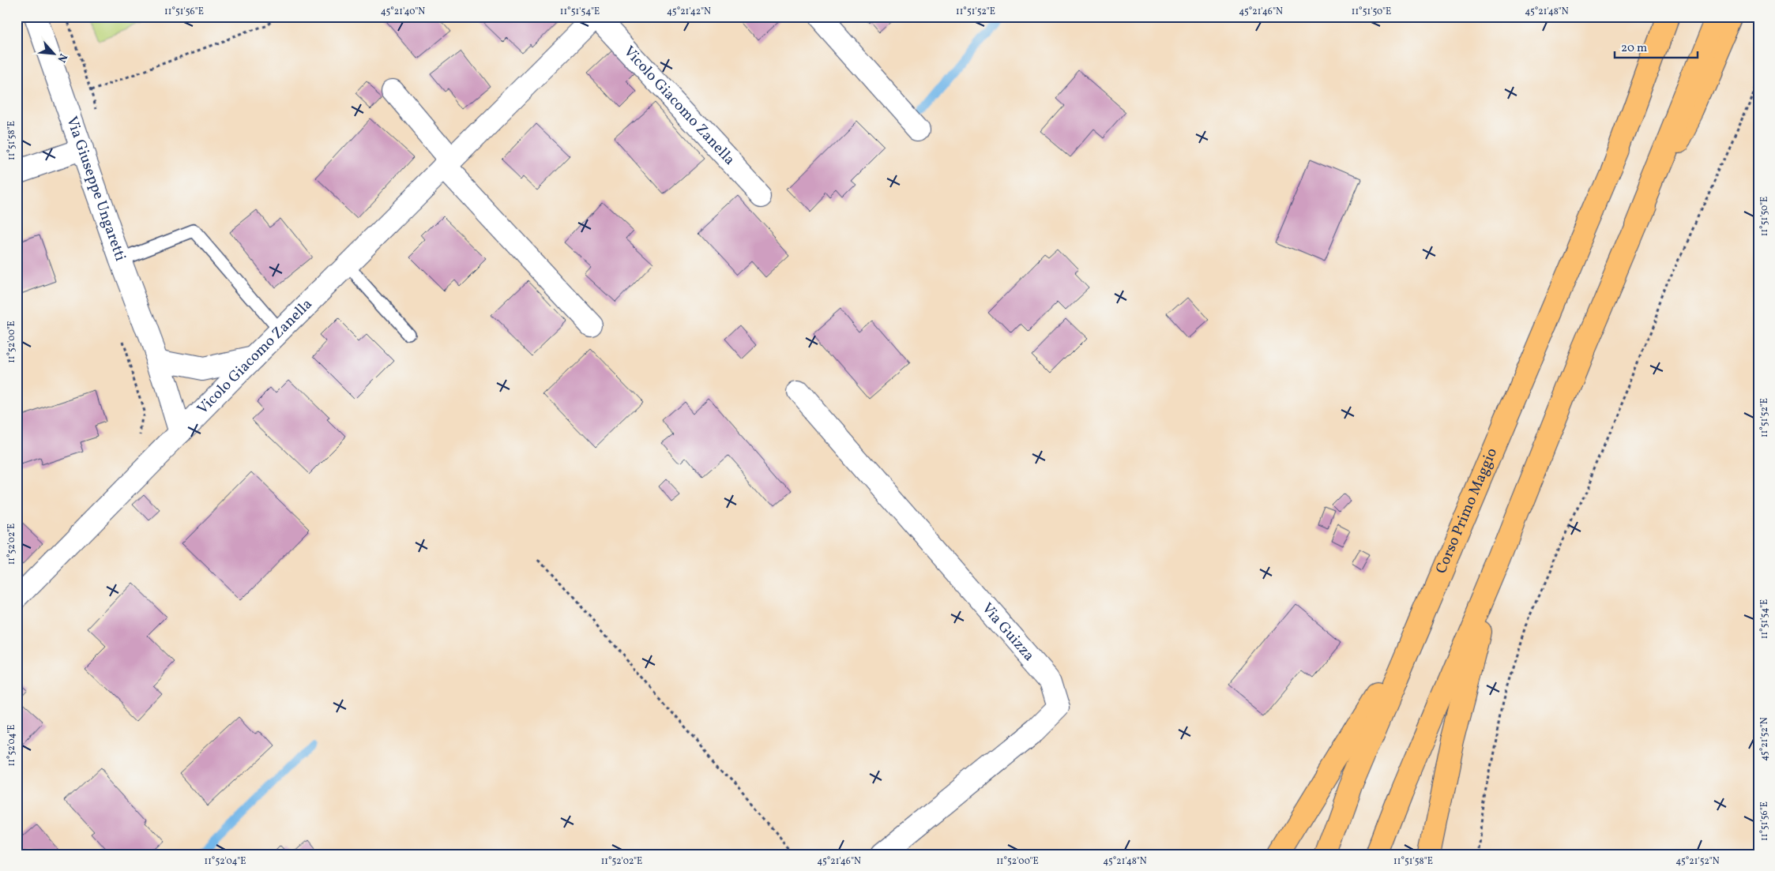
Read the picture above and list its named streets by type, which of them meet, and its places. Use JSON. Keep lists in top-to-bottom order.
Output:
{
  "streets": {
    "highway": ["Corso Primo Maggio"],
    "street": ["Vicolo Giacomo Zanella", "Via Giuseppe Ungaretti", "Via Guizza"]
  },
  "crossings": [
    ["Vicolo Giacomo Zanella", "Via Giuseppe Ungaretti"]
  ],
  "scale_bar": "20 m",
  "north": "bottom right",
  "coordinates": [
    "11°51'56\"E",
    "45°21'40\"N",
    "11°51'54\"E",
    "45°21'42\"N",
    "11°51'52\"E",
    "45°21'46\"N",
    "11°51'50\"E",
    "45°21'48\"N",
    "11°51'58\"E",
    "11°52'00\"E",
    "11°52'02\"E",
    "45°21'52\"N",
    "11°52'04\"E"
  ]
}
